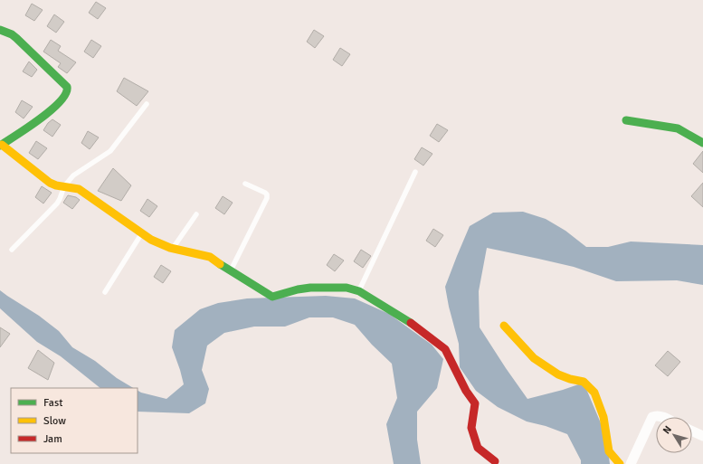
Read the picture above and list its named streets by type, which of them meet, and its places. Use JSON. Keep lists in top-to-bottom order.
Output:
{
  "legend": ["Fast", "Slow", "Jam"],
  "north": "top left"
}
